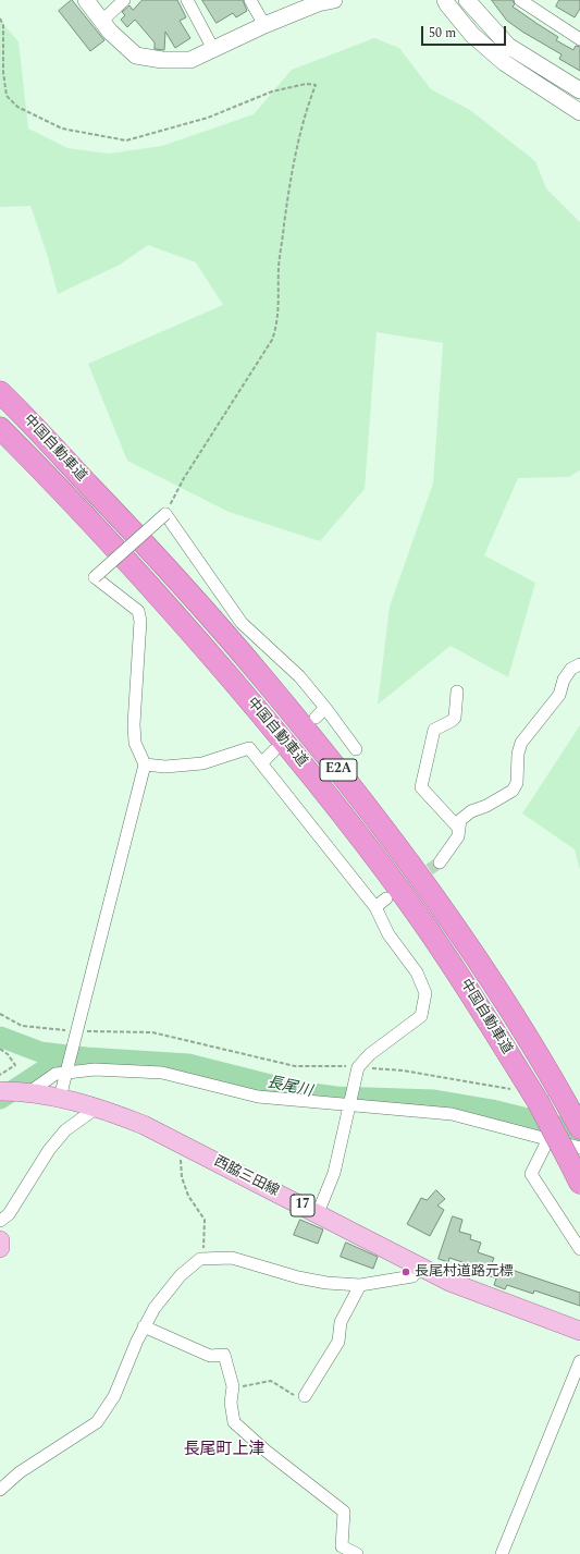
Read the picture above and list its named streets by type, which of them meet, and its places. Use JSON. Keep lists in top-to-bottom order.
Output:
{
  "streets": {
    "highway": ["中国自動車道", "E2A"],
    "main road": ["西脇三田線", "17"]
  },
  "districts": ["長尾町上津"],
  "water": ["長尾川"],
  "places": ["長尾村道路元標"],
  "scale_bar": "50 m"
}
